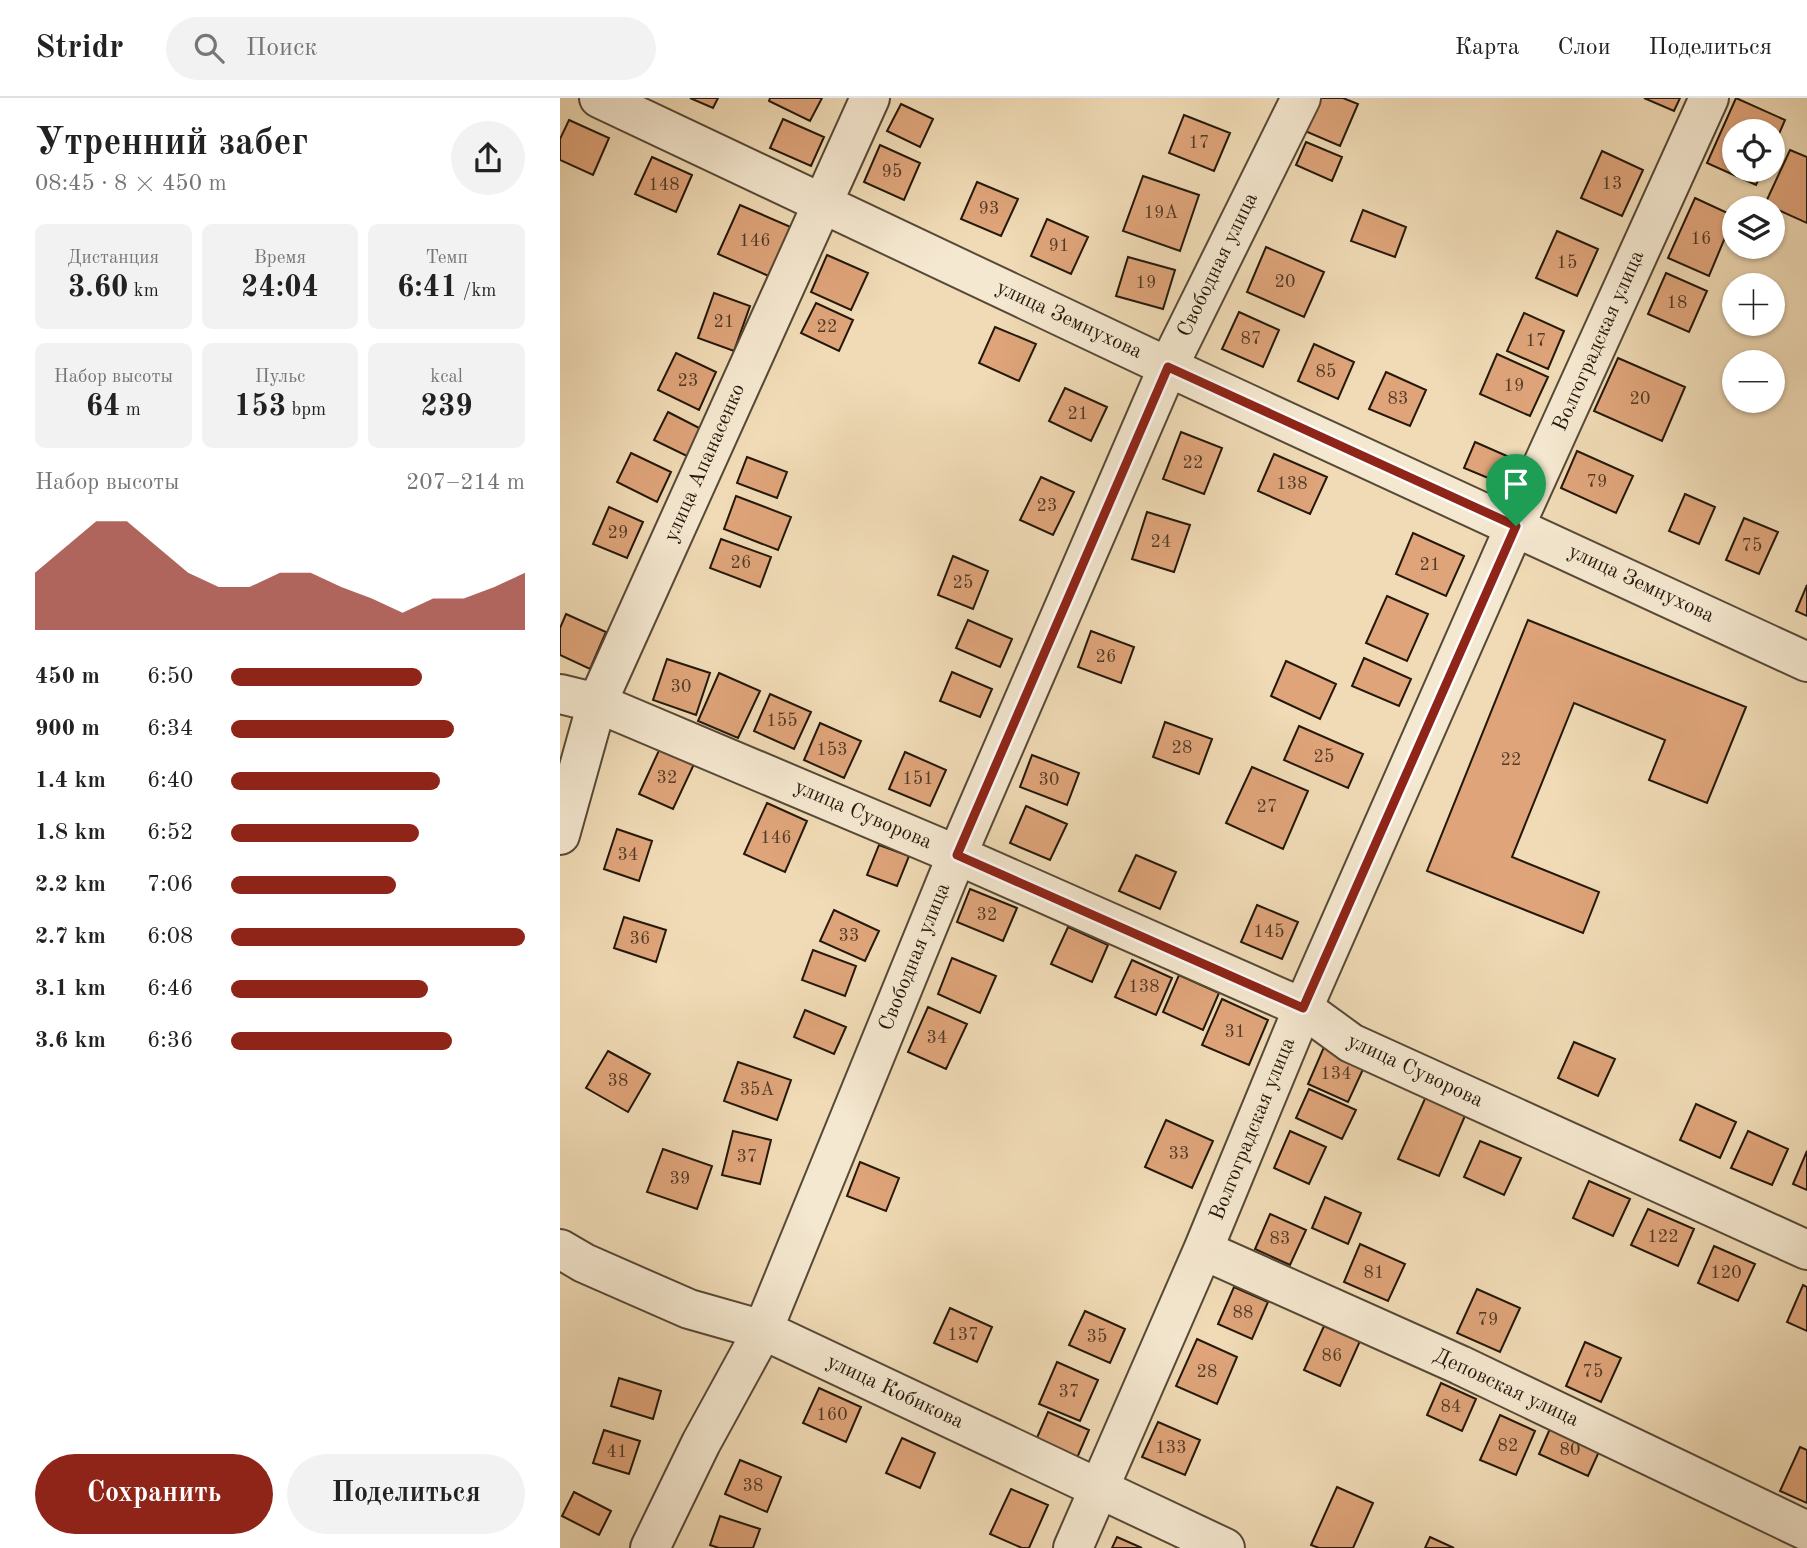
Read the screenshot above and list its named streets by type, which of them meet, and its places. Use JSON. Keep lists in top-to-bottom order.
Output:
{
  "streets": {
    "street": [
      "Свободная улица",
      "улица Земнухова",
      "Волгоградская улица",
      "улица Апанасенко",
      "улица Суворова",
      "Деповская улица",
      "улица Кобикова"
    ]
  },
  "crossings": [
    ["Свободная улица", "улица Земнухова"],
    ["Свободная улица", "улица Суворова"],
    ["Свободная улица", "улица Кобикова"],
    ["улица Земнухова", "Волгоградская улица"],
    ["улица Земнухова", "улица Апанасенко"],
    ["Волгоградская улица", "улица Суворова"],
    ["Волгоградская улица", "Деповская улица"],
    ["Волгоградская улица", "улица Кобикова"],
    ["улица Апанасенко", "улица Суворова"]
  ],
  "house_numbers": [
    "17",
    "95",
    "13",
    "148",
    "93",
    "19А",
    "16",
    "146",
    "91",
    "15",
    "20",
    "19",
    "18",
    "21",
    "22",
    "87",
    "17",
    "85",
    "23",
    "19",
    "83",
    "20",
    "21",
    "22",
    "79",
    "138",
    "23",
    "29",
    "24",
    "75",
    "26",
    "21",
    "25",
    "26",
    "30",
    "155",
    "28",
    "153",
    "25",
    "22",
    "32",
    "151",
    "30",
    "27",
    "146",
    "34",
    "32",
    "145",
    "33",
    "36",
    "138",
    "31",
    "34",
    "134",
    "38",
    "35А",
    "33",
    "37",
    "39",
    "122",
    "83",
    "81",
    "120",
    "88",
    "79",
    "137",
    "35",
    "86",
    "28",
    "75",
    "37",
    "84",
    "160",
    "82",
    "133",
    "80",
    "41",
    "38"
  ],
  "page": {
    "header": "Stridr",
    "search": "Поиск",
    "nav": ["Карта", "Слои", "Поделиться"],
    "heading": ["Утренний забег", "08:45 · 8 × 450 m"],
    "map_buttons": ["+", "−"],
    "stats": [
      ["Дистанция", "3.60 km"],
      ["Время", "24:04"],
      ["Темп", "6:41 /km"],
      ["Набор высоты", "64 m"],
      ["Пульс", "153 bpm"],
      ["kcal", "239"]
    ],
    "chart": ["Набор высоты", "207–214 m"],
    "list": [
      {
        "name": "450 m",
        "note": "6:50"
      },
      {
        "name": "900 m",
        "note": "6:34"
      },
      {
        "name": "1.4 km",
        "note": "6:40"
      },
      {
        "name": "1.8 km",
        "note": "6:52"
      },
      {
        "name": "2.2 km",
        "note": "7:06"
      },
      {
        "name": "2.7 km",
        "note": "6:08"
      },
      {
        "name": "3.1 km",
        "note": "6:46"
      },
      {
        "name": "3.6 km",
        "note": "6:36"
      }
    ],
    "buttons": ["Сохранить", "Поделиться"]
  }
}
